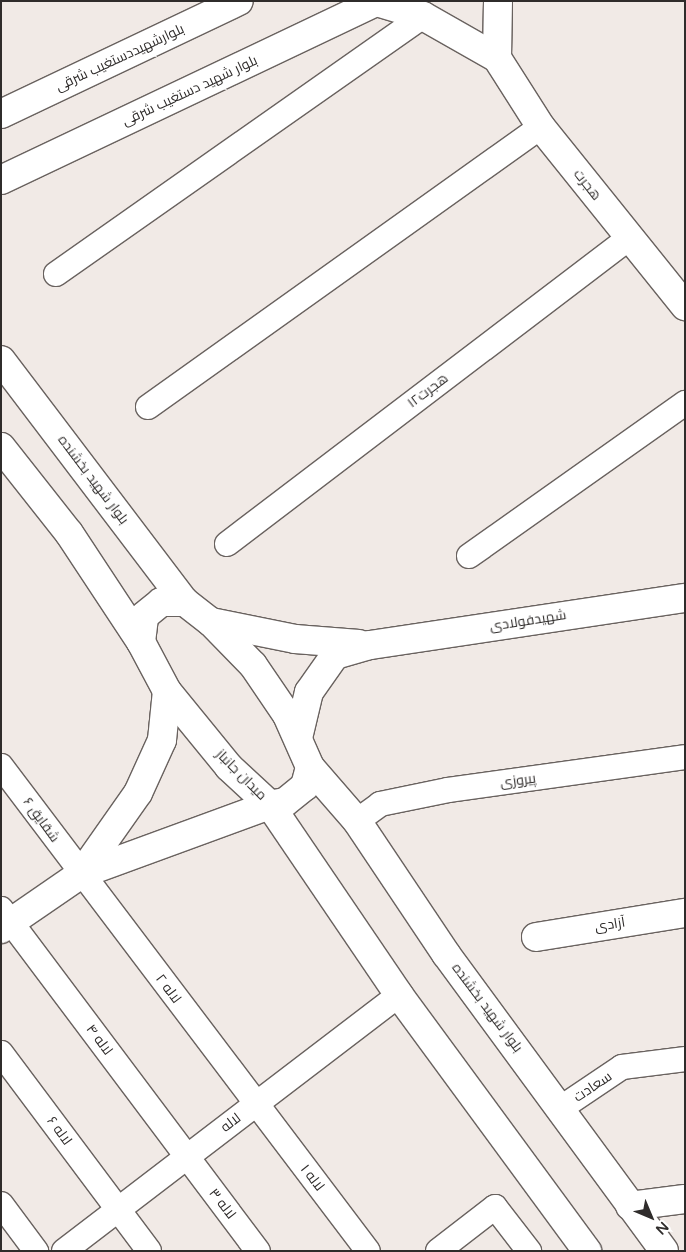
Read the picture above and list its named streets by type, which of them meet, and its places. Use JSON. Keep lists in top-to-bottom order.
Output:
{
  "streets": {
    "main road": [
      "بلوارشهیددستغیب شرقی",
      "بلوار شهید دستغیب شرقی",
      "هجرت",
      "بلوار شهید بخشنده",
      "شهیدفولادی",
      "میدان جانباز",
      "آزادی"
    ],
    "street": [
      "هجرت۱۲",
      "پیروزی",
      "شقایق ۶",
      "لاله ۲",
      "لاله ۴",
      "سعادت",
      "لاله",
      "لاله ۶",
      "لاله ۱",
      "لاله ۳"
    ]
  },
  "crossings": [
    ["هجرت", "هجرت۱۲"],
    ["بلوار شهید بخشنده", "میدان جانباز"],
    ["بلوار شهید بخشنده", "پیروزی"],
    ["بلوار شهید بخشنده", "سعادت"],
    ["شقایق ۶", "لاله ۲"],
    ["لاله ۲", "لاله"],
    ["لاله ۲", "لاله ۱"],
    ["لاله ۴", "لاله"],
    ["لاله ۴", "لاله ۳"],
    ["لاله", "لاله ۶"],
    ["لاله", "لاله ۱"],
    ["لاله", "لاله ۳"]
  ],
  "north": "bottom right"
}
